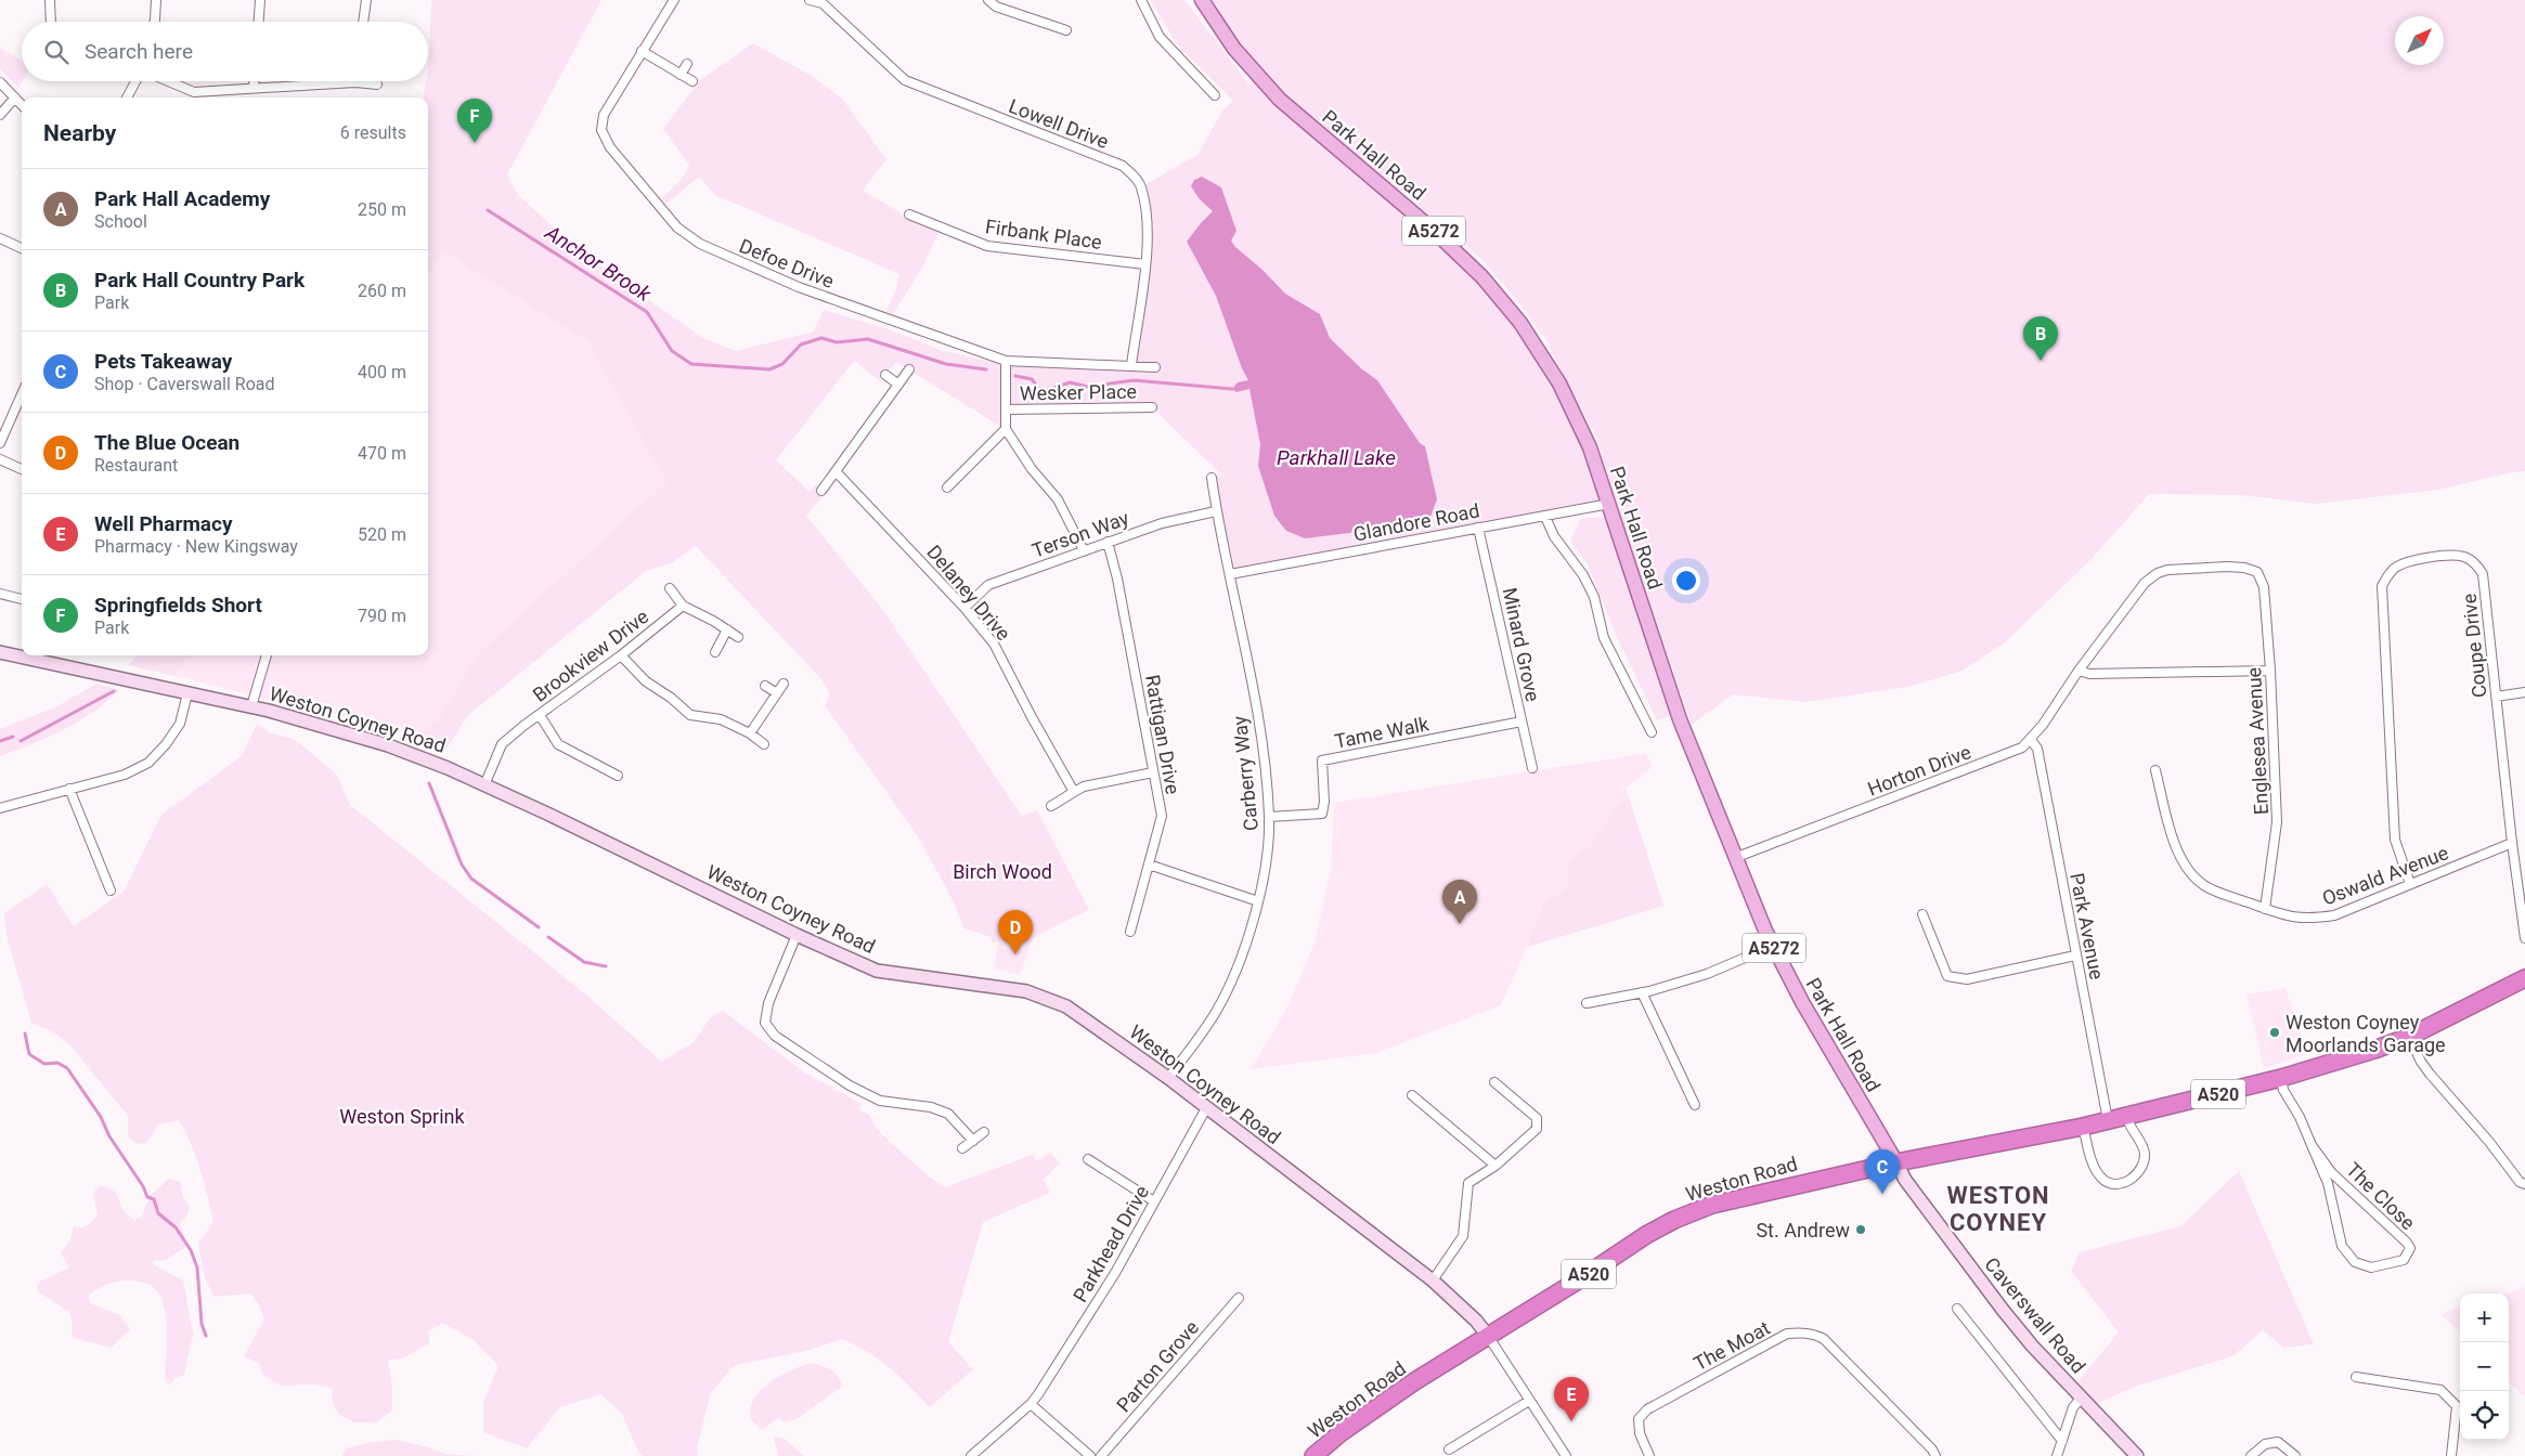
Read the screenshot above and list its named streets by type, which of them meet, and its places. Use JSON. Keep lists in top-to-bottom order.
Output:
{
  "streets": {
    "highway": ["A520", "Weston Road"],
    "main road": ["Park Hall Road", "A5272"],
    "street": [
      "Lowell Drive",
      "Firbank Place",
      "Defoe Drive",
      "Wesker Place",
      "Glandore Road",
      "Terson Way",
      "Delaney Drive",
      "Minard Grove",
      "Coupe Drive",
      "Brookview Drive",
      "Weston Coyney Road",
      "Tame Walk",
      "Rattigan Drive",
      "Englesea Avenue",
      "Horton Drive",
      "Carberry Way",
      "Oswald Avenue",
      "Park Avenue",
      "The Close",
      "Parkhead Drive",
      "Caverswall Road",
      "The Moat",
      "Parton Grove"
    ]
  },
  "crossings": [
    ["Lowell Drive", "Firbank Place"],
    ["Lowell Drive", "Defoe Drive"],
    ["Park Hall Road", "Glandore Road"],
    ["Park Hall Road", "Horton Drive"],
    ["Park Hall Road", "Weston Road"],
    ["Park Hall Road", "Caverswall Road"],
    ["Glandore Road", "Minard Grove"],
    ["Glandore Road", "Carberry Way"],
    ["Terson Way", "Delaney Drive"],
    ["Terson Way", "Rattigan Drive"],
    ["Terson Way", "Carberry Way"],
    ["Minard Grove", "Tame Walk"],
    ["Coupe Drive", "Oswald Avenue"],
    ["Brookview Drive", "Weston Coyney Road"],
    ["Weston Coyney Road", "Carberry Way"],
    ["Weston Coyney Road", "Weston Road"],
    ["Weston Coyney Road", "Parkhead Drive"],
    ["Tame Walk", "Carberry Way"],
    ["Englesea Avenue", "Horton Drive"],
    ["Englesea Avenue", "Oswald Avenue"],
    ["Horton Drive", "Park Avenue"],
    ["Park Avenue", "Weston Road"],
    ["Weston Road", "The Close"],
    ["Weston Road", "Caverswall Road"]
  ],
  "districts": ["WESTON COYNEY"],
  "water": ["Anchor Brook", "Parkhall Lake"],
  "parks": ["Birch Wood", "Weston Sprink"],
  "places": ["Weston Coyney Moorlands Garage", "St. Andrew"],
  "north": "top right",
  "page": {
    "search": "Search here",
    "heading": ["Nearby", "6 results"],
    "pins": [
      "F",
      "B",
      "A",
      "D",
      "C",
      "E"
    ],
    "list": [
      {
        "mark": "A",
        "name": "Park Hall Academy",
        "note": "School",
        "value": "250 m"
      },
      {
        "mark": "B",
        "name": "Park Hall Country Park",
        "note": "Park",
        "value": "260 m"
      },
      {
        "mark": "C",
        "name": "Pets Takeaway",
        "note": "Shop · Caverswall Road",
        "value": "400 m"
      },
      {
        "mark": "D",
        "name": "The Blue Ocean",
        "note": "Restaurant",
        "value": "470 m"
      },
      {
        "mark": "E",
        "name": "Well Pharmacy",
        "note": "Pharmacy · New Kingsway",
        "value": "520 m"
      },
      {
        "mark": "F",
        "name": "Springfields Short",
        "note": "Park",
        "value": "790 m"
      }
    ],
    "map_buttons": ["+", "−"]
  }
}
